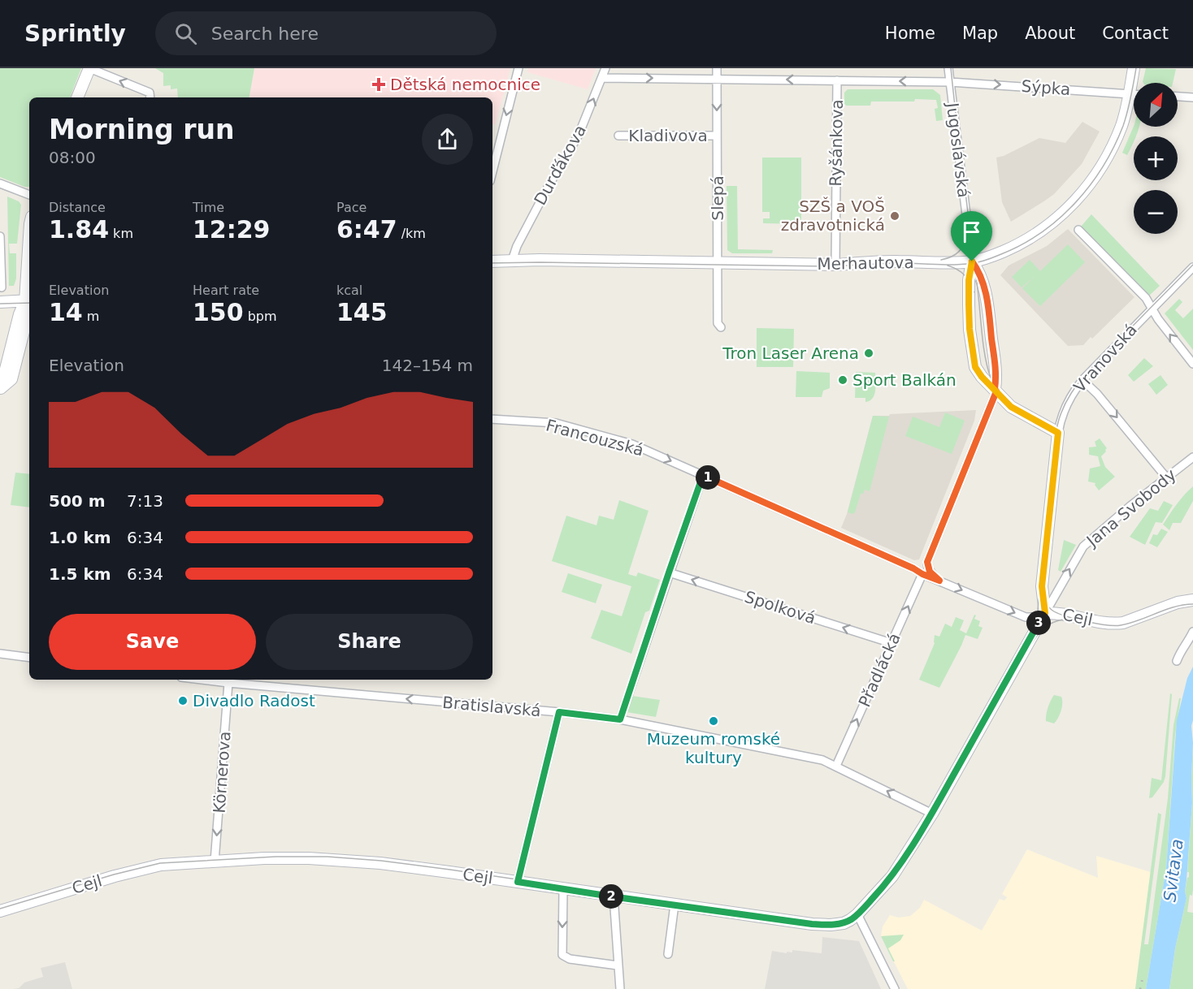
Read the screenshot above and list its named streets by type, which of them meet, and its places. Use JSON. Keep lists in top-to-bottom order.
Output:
{
  "streets": {
    "street": [
      "Sýpka",
      "Kladivova",
      "Ryšánkova",
      "Jugoslávská",
      "Durďákova",
      "Slepá",
      "Merhautova",
      "Vranovská",
      "Francouzská",
      "Jana Svobody",
      "Spolková",
      "Cejl",
      "Přadlácká",
      "Bratislavská",
      "Körnerova"
    ]
  },
  "crossings": [
    ["Sýpka", "Ryšánkova"],
    ["Sýpka", "Jugoslávská"],
    ["Sýpka", "Durďákova"],
    ["Sýpka", "Slepá"],
    ["Sýpka", "Merhautova"],
    ["Kladivova", "Slepá"],
    ["Ryšánkova", "Merhautova"],
    ["Jugoslávská", "Merhautova"],
    ["Jugoslávská", "Vranovská"],
    ["Durďákova", "Merhautova"],
    ["Slepá", "Merhautova"],
    ["Vranovská", "Francouzská"],
    ["Vranovská", "Jana Svobody"],
    ["Vranovská", "Cejl"],
    ["Francouzská", "Jana Svobody"],
    ["Francouzská", "Cejl"],
    ["Francouzská", "Přadlácká"],
    ["Jana Svobody", "Cejl"],
    ["Spolková", "Přadlácká"],
    ["Cejl", "Bratislavská"],
    ["Cejl", "Körnerova"],
    ["Přadlácká", "Bratislavská"],
    ["Bratislavská", "Körnerova"]
  ],
  "one_way": [
    "Durďákova",
    "Francouzská",
    "Jana Svobody",
    "Spolková",
    "Přadlácká",
    "Bratislavská",
    "Körnerova"
  ],
  "water": ["Svitava"],
  "places": {
    "health": ["Dětská nemocnice"],
    "other": [
      "SZŠ a VOŠ zdravotnická",
      "Tron Laser Arena",
      "Sport Balkán",
      "Divadlo Radost",
      "Muzeum romské kultury"
    ]
  },
  "north": "top right",
  "page": {
    "header": "Sprintly",
    "search": "Search here",
    "nav": [
      "Home",
      "Map",
      "About",
      "Contact"
    ],
    "map_buttons": ["+", "−"],
    "heading": ["Morning run", "08:00"],
    "stats": [
      ["Distance", "1.84 km"],
      ["Time", "12:29"],
      ["Pace", "6:47 /km"],
      ["Elevation", "14 m"],
      ["Heart rate", "150 bpm"],
      ["kcal", "145"]
    ],
    "chart": ["Elevation", "142–154 m"],
    "pins": ["1", "3", "2"],
    "list": [
      {
        "name": "500 m",
        "note": "7:13"
      },
      {
        "name": "1.0 km",
        "note": "6:34"
      },
      {
        "name": "1.5 km",
        "note": "6:34"
      }
    ],
    "buttons": ["Save", "Share"]
  }
}
